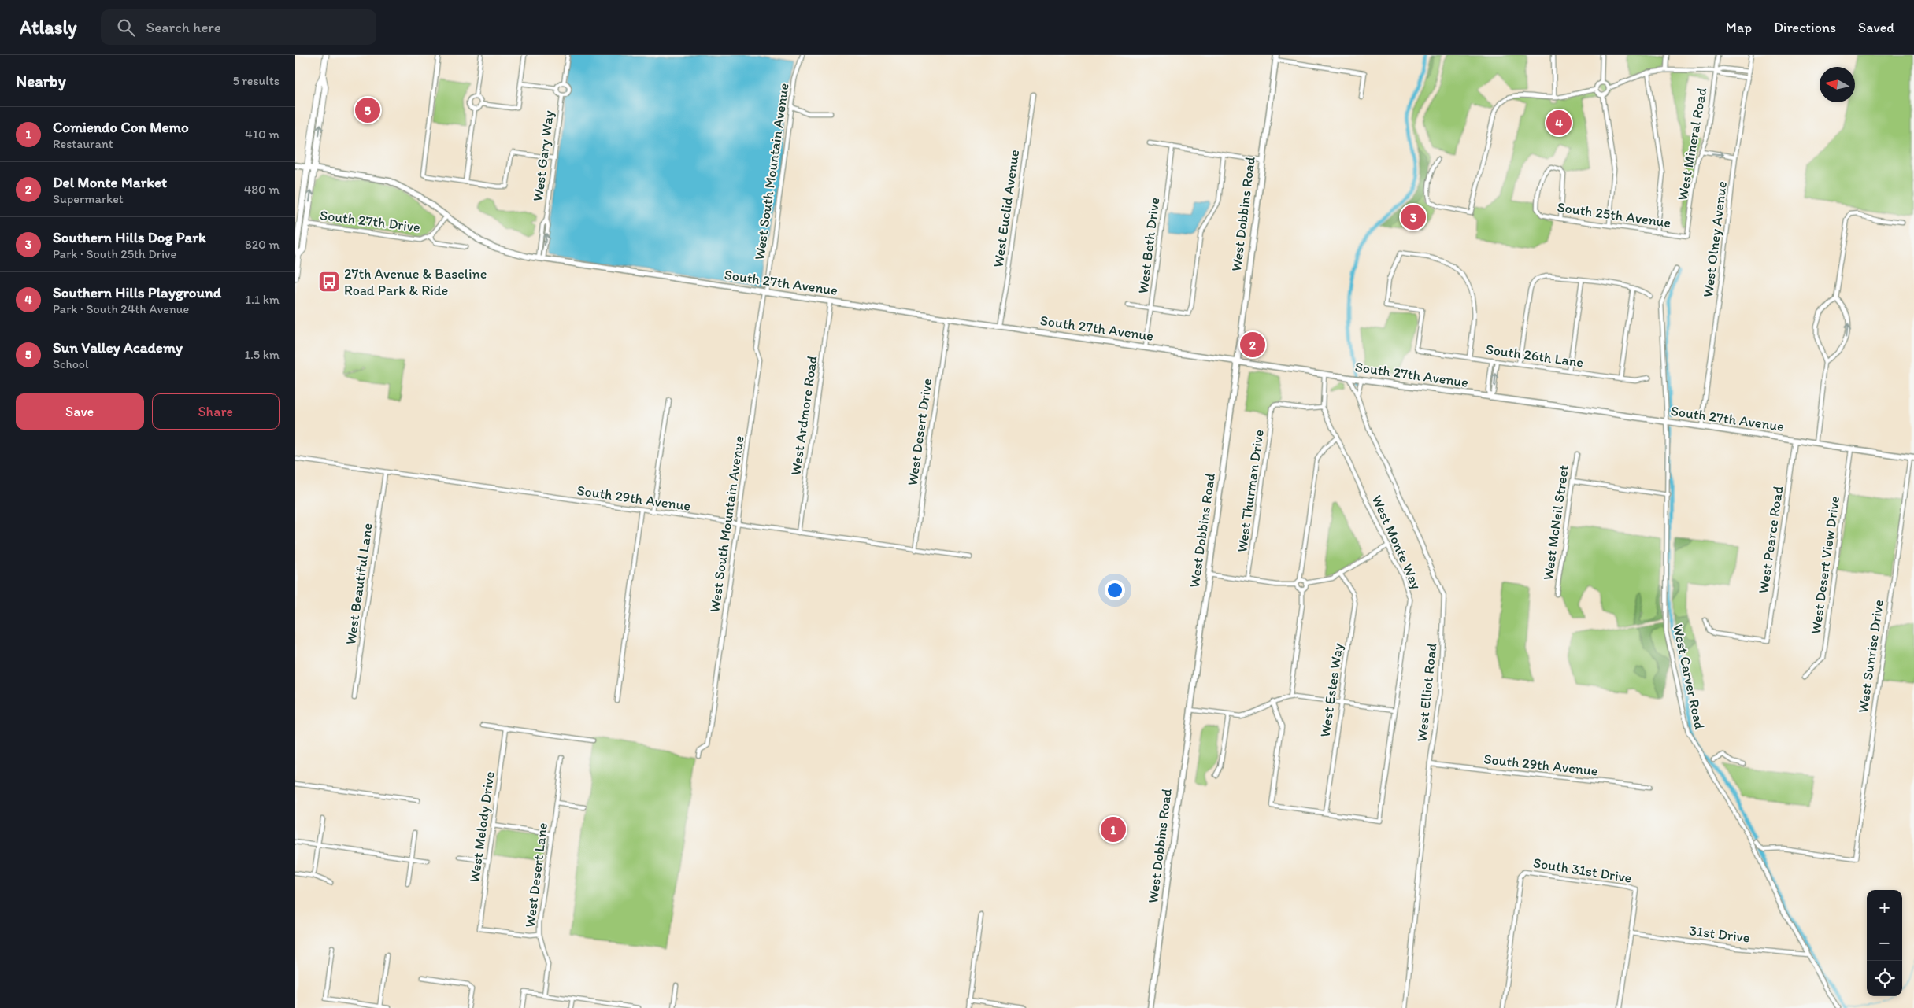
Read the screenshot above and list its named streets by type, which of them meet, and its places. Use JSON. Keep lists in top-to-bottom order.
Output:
{
  "streets": {
    "street": [
      "West Mineral Road",
      "West Gary Way",
      "West South Mountain Avenue",
      "West Euclid Avenue",
      "West Dobbins Road",
      "South 25th Avenue",
      "South 27th Drive",
      "West Olney Avenue",
      "West Beth Drive",
      "South 27th Avenue",
      "South 26th Lane",
      "West Ardmore Road",
      "West Desert Drive",
      "West Thurman Drive",
      "South 29th Avenue",
      "West McNeil Street",
      "West Pearce Road",
      "West Monte Way",
      "West Desert View Drive",
      "West Beautiful Lane",
      "West Sunrise Drive",
      "West Carver Road",
      "West Estes Way",
      "West Elliot Road",
      "West Melody Drive",
      "South 31st Drive",
      "West Desert Lane",
      "31st Drive"
    ]
  },
  "crossings": [
    ["West Mineral Road", "South 25th Avenue"],
    ["West Gary Way", "South 27th Avenue"],
    ["West South Mountain Avenue", "South 27th Avenue"],
    ["West South Mountain Avenue", "South 29th Avenue"],
    ["West Euclid Avenue", "South 27th Avenue"],
    ["West Dobbins Road", "South 27th Avenue"],
    ["South 27th Drive", "South 27th Avenue"],
    ["West Olney Avenue", "South 27th Avenue"],
    ["West Beth Drive", "South 27th Avenue"],
    ["South 27th Avenue", "West Ardmore Road"],
    ["South 27th Avenue", "West Desert Drive"],
    ["South 27th Avenue", "West Pearce Road"],
    ["South 27th Avenue", "West Monte Way"],
    ["South 27th Avenue", "West Desert View Drive"],
    ["South 27th Avenue", "West Sunrise Drive"],
    ["South 27th Avenue", "West Carver Road"],
    ["South 27th Avenue", "West Elliot Road"],
    ["West Ardmore Road", "South 29th Avenue"],
    ["West Desert Drive", "South 29th Avenue"],
    ["West Thurman Drive", "West Monte Way"],
    ["South 29th Avenue", "West Beautiful Lane"],
    ["South 29th Avenue", "West Elliot Road"],
    ["West Monte Way", "West Estes Way"],
    ["West Carver Road", "31st Drive"],
    ["West Melody Drive", "West Desert Lane"],
    ["South 31st Drive", "31st Drive"]
  ],
  "places": {
    "bus stop": ["27th Avenue & Baseline Road Park & Ride"]
  },
  "north": "left",
  "page": {
    "header": "Atlasly",
    "search": "Search here",
    "nav": ["Map", "Directions", "Saved"],
    "heading": ["Nearby", "5 results"],
    "pins": [
      "5",
      "4",
      "3",
      "2",
      "1"
    ],
    "list": [
      {
        "mark": "1",
        "name": "Comiendo Con Memo",
        "note": "Restaurant",
        "value": "410 m"
      },
      {
        "mark": "2",
        "name": "Del Monte Market",
        "note": "Supermarket",
        "value": "480 m"
      },
      {
        "mark": "3",
        "name": "Southern Hills Dog Park",
        "note": "Park · South 25th Drive",
        "value": "820 m"
      },
      {
        "mark": "4",
        "name": "Southern Hills Playground",
        "note": "Park · South 24th Avenue",
        "value": "1.1 km"
      },
      {
        "mark": "5",
        "name": "Sun Valley Academy",
        "note": "School",
        "value": "1.5 km"
      }
    ],
    "buttons": ["Save", "Share"],
    "map_buttons": ["+", "−"]
  }
}
